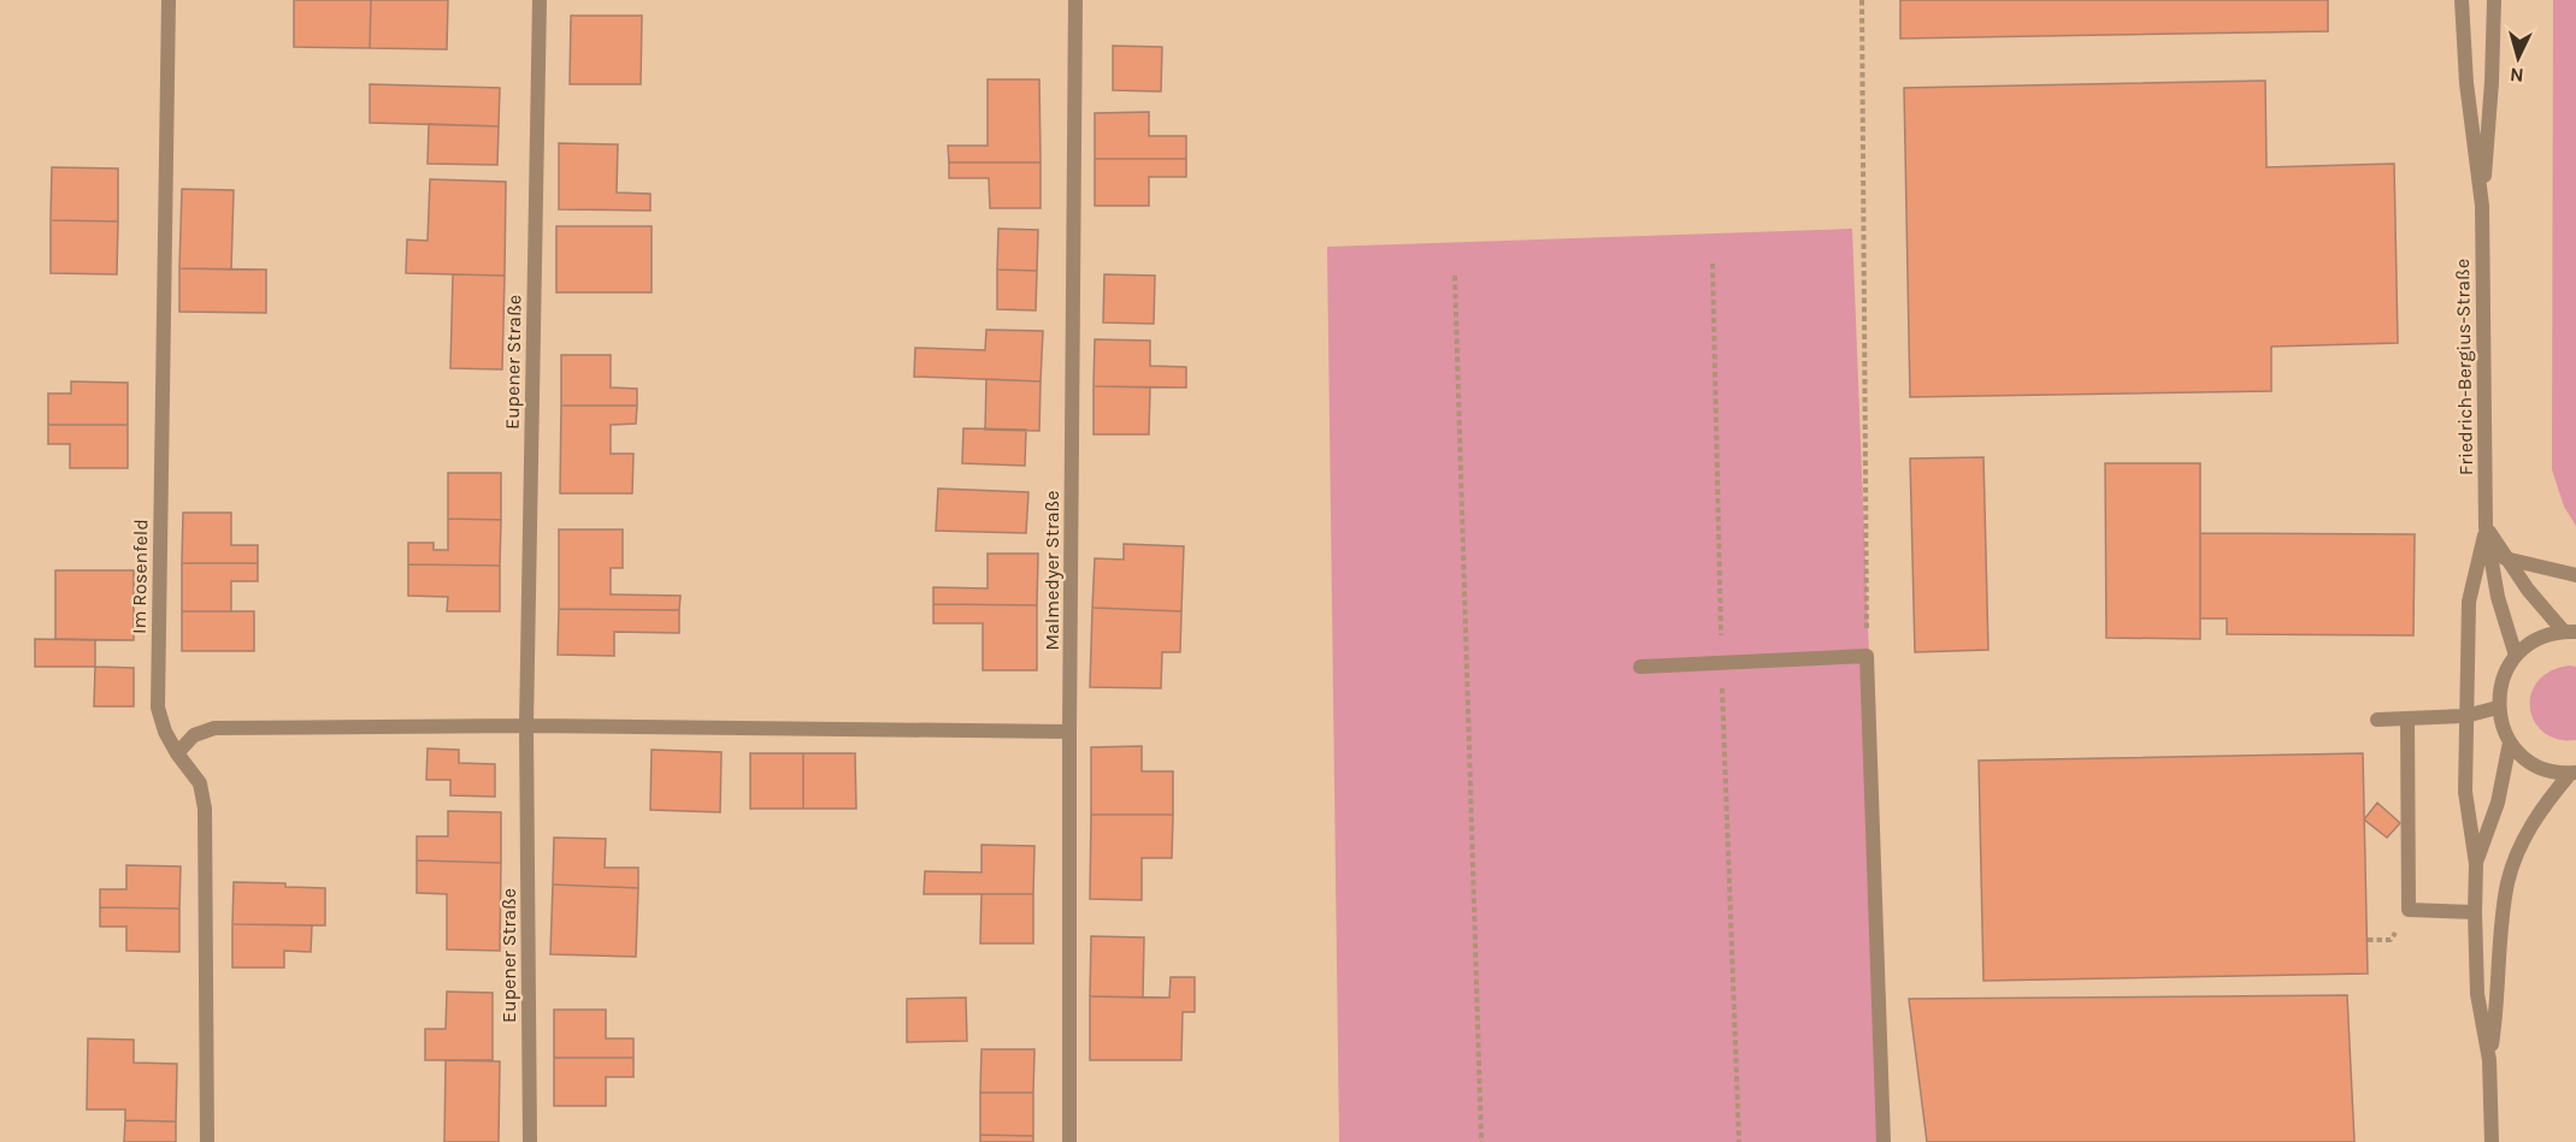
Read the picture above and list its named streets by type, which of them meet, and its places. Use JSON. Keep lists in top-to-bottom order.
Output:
{
  "streets": {
    "street": [
      "Eupener Straße",
      "Friedrich-Bergius-Straße",
      "Malmedyer Straße",
      "Im Rosenfeld"
    ]
  },
  "north": "bottom"
}
